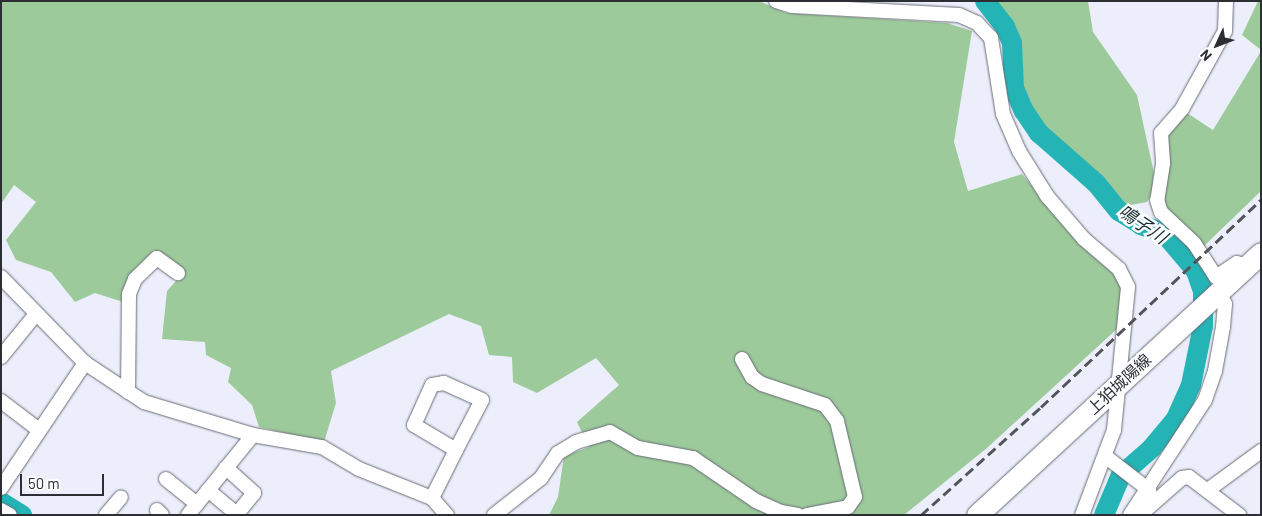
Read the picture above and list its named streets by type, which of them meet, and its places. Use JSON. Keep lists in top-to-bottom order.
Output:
{
  "streets": {
    "main road": ["上狛城陽線"]
  },
  "water": ["鳴子川"],
  "scale_bar": "50 m",
  "north": "bottom left"
}
